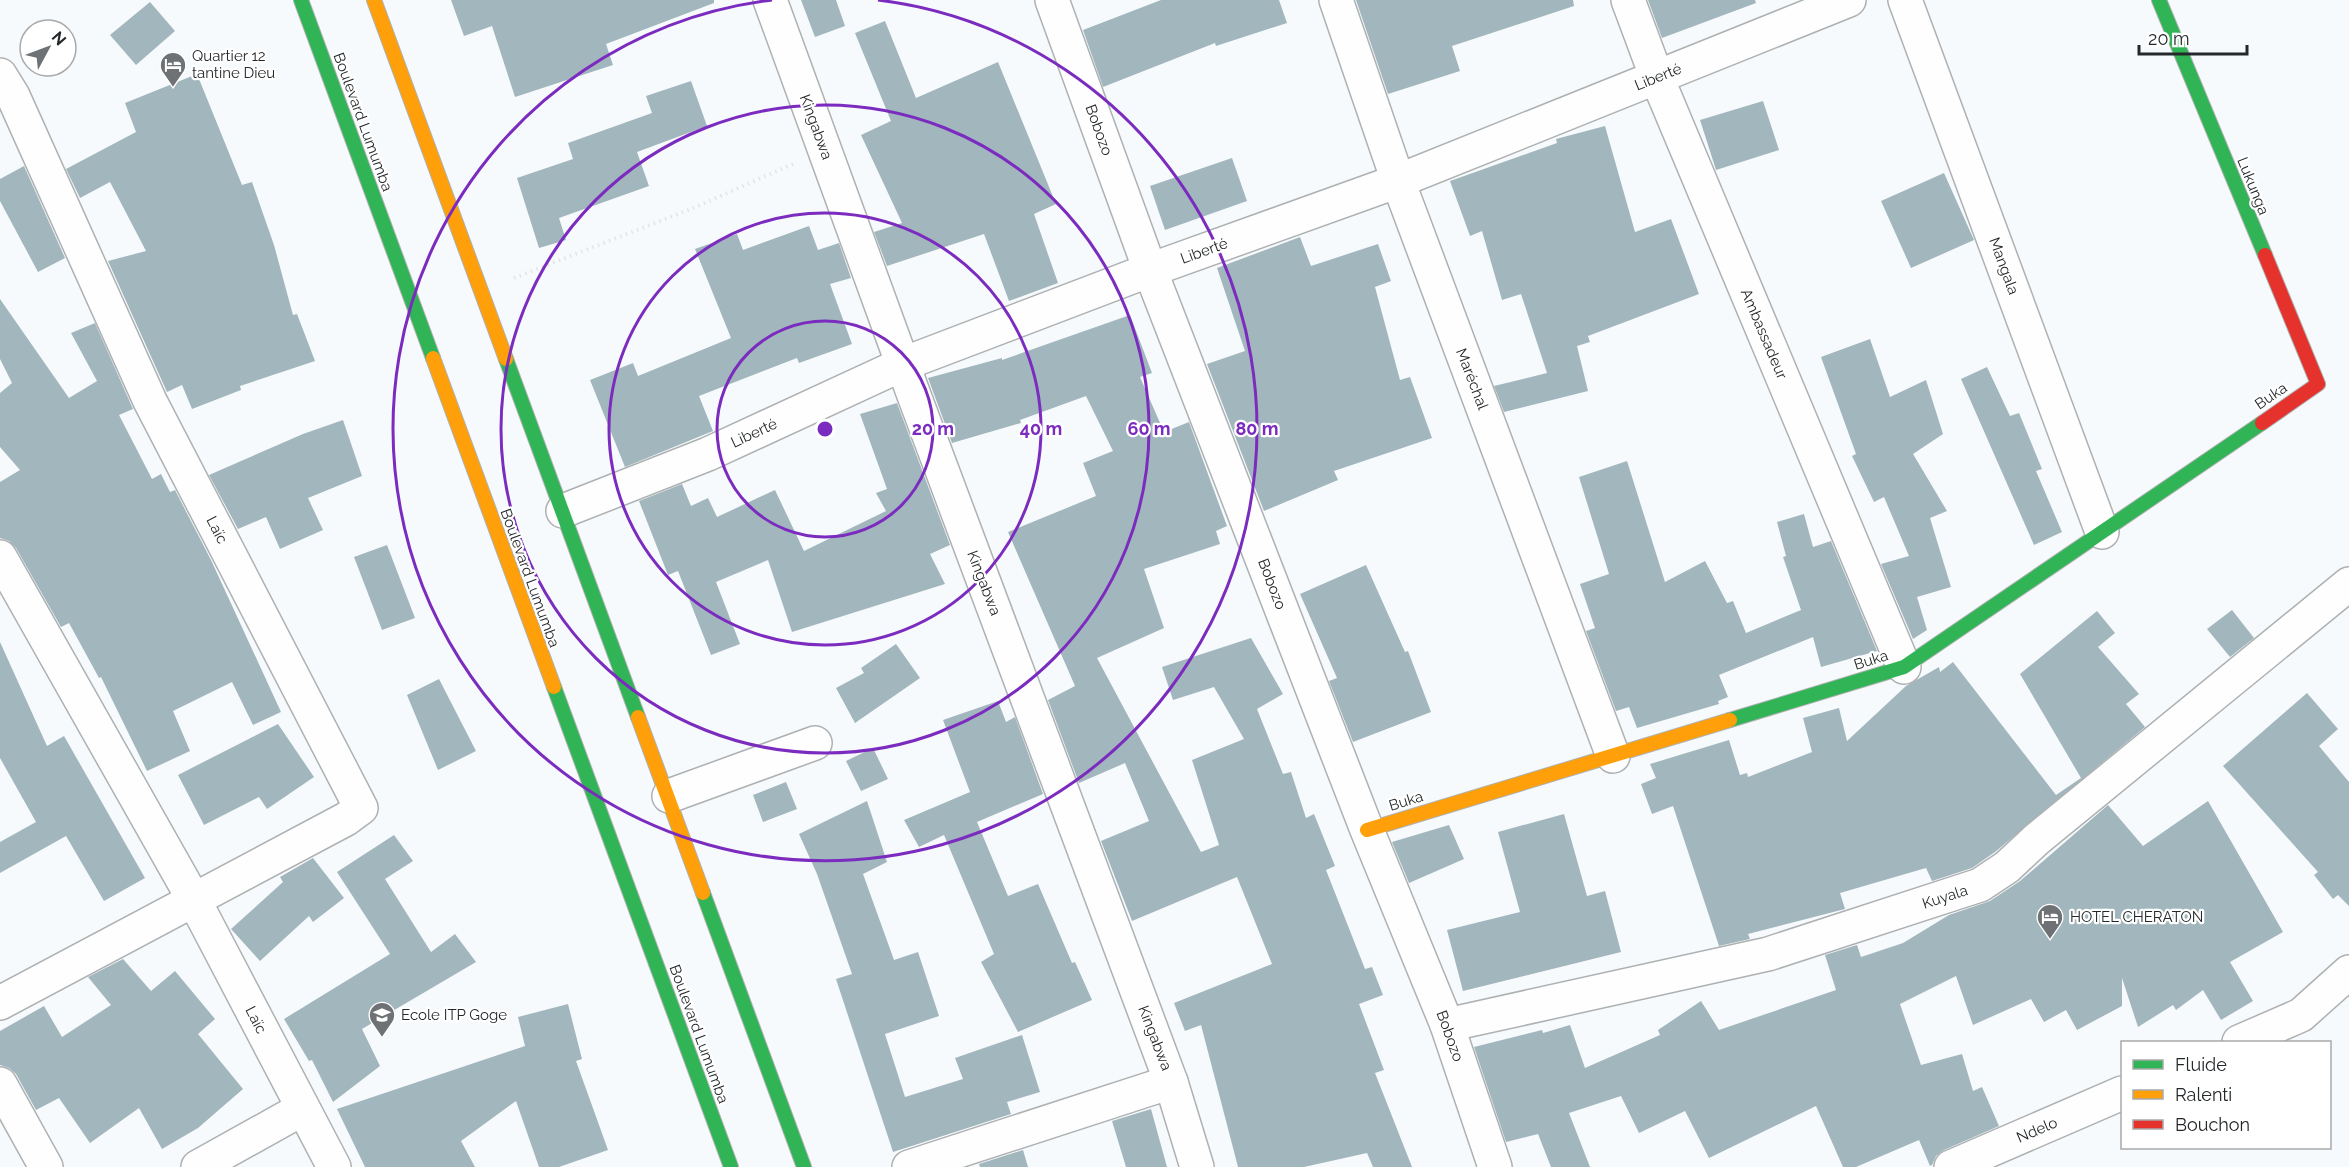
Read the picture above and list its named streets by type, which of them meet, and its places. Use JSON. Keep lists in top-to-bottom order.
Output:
{
  "streets": {
    "main road": ["Boulevard Lumumba", "Lukunga", "Buka"],
    "street": [
      "Liberté",
      "Kingabwa",
      "Bobozo",
      "Mangala",
      "Ambassadeur",
      "Maréchal",
      "Laïc",
      "Kuyala",
      "Ndelo"
    ]
  },
  "crossings": [
    ["Liberté", "Kingabwa"],
    ["Liberté", "Bobozo"],
    ["Liberté", "Ambassadeur"],
    ["Liberté", "Maréchal"],
    ["Bobozo", "Buka"],
    ["Bobozo", "Kuyala"],
    ["Lukunga", "Buka"],
    ["Mangala", "Buka"],
    ["Ambassadeur", "Buka"],
    ["Maréchal", "Buka"]
  ],
  "places": {
    "hotel": ["Quartier 12 tantine Dieu", "HOTEL CHERATON"],
    "school or university": ["Ecole ITP Goge"]
  },
  "legend": ["Fluide", "Ralenti", "Bouchon"],
  "scale_bar": "20 m",
  "north": "top right",
  "rings": [
    "20 m",
    "40 m",
    "60 m",
    "80 m"
  ]
}
